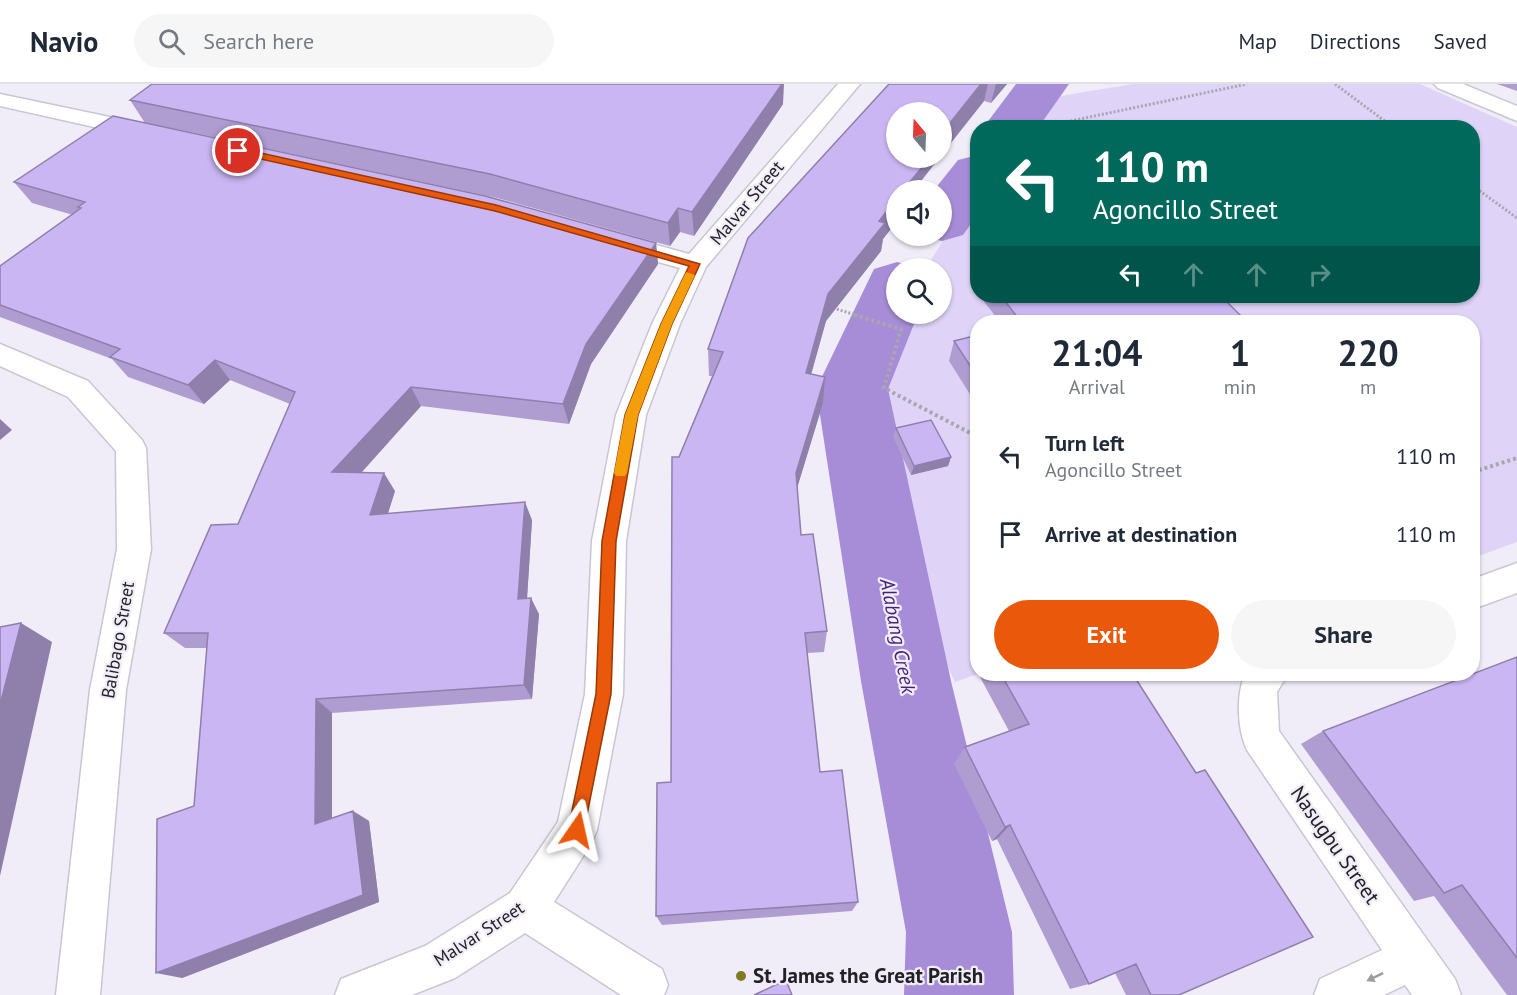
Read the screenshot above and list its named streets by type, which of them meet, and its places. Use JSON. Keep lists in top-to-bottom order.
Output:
{
  "streets": {
    "street": ["Malvar Street", "Balibago Street", "Nasugbu Street"]
  },
  "water": ["Alabang Creek"],
  "places": ["St. James the Great Parish"],
  "north": "top",
  "page": {
    "header": "Navio",
    "search": "Search here",
    "nav": ["Map", "Directions", "Saved"],
    "turn": ["110 m", "Agoncillo Street"],
    "eta": [
      "21:04",
      "Arrival",
      "1",
      "min",
      "220",
      "m"
    ],
    "list": [
      {
        "name": "Turn left",
        "note": "Agoncillo Street",
        "value": "110 m"
      },
      {
        "name": "Arrive at destination",
        "value": "110 m"
      }
    ],
    "buttons": ["Exit", "Share"]
  }
}
